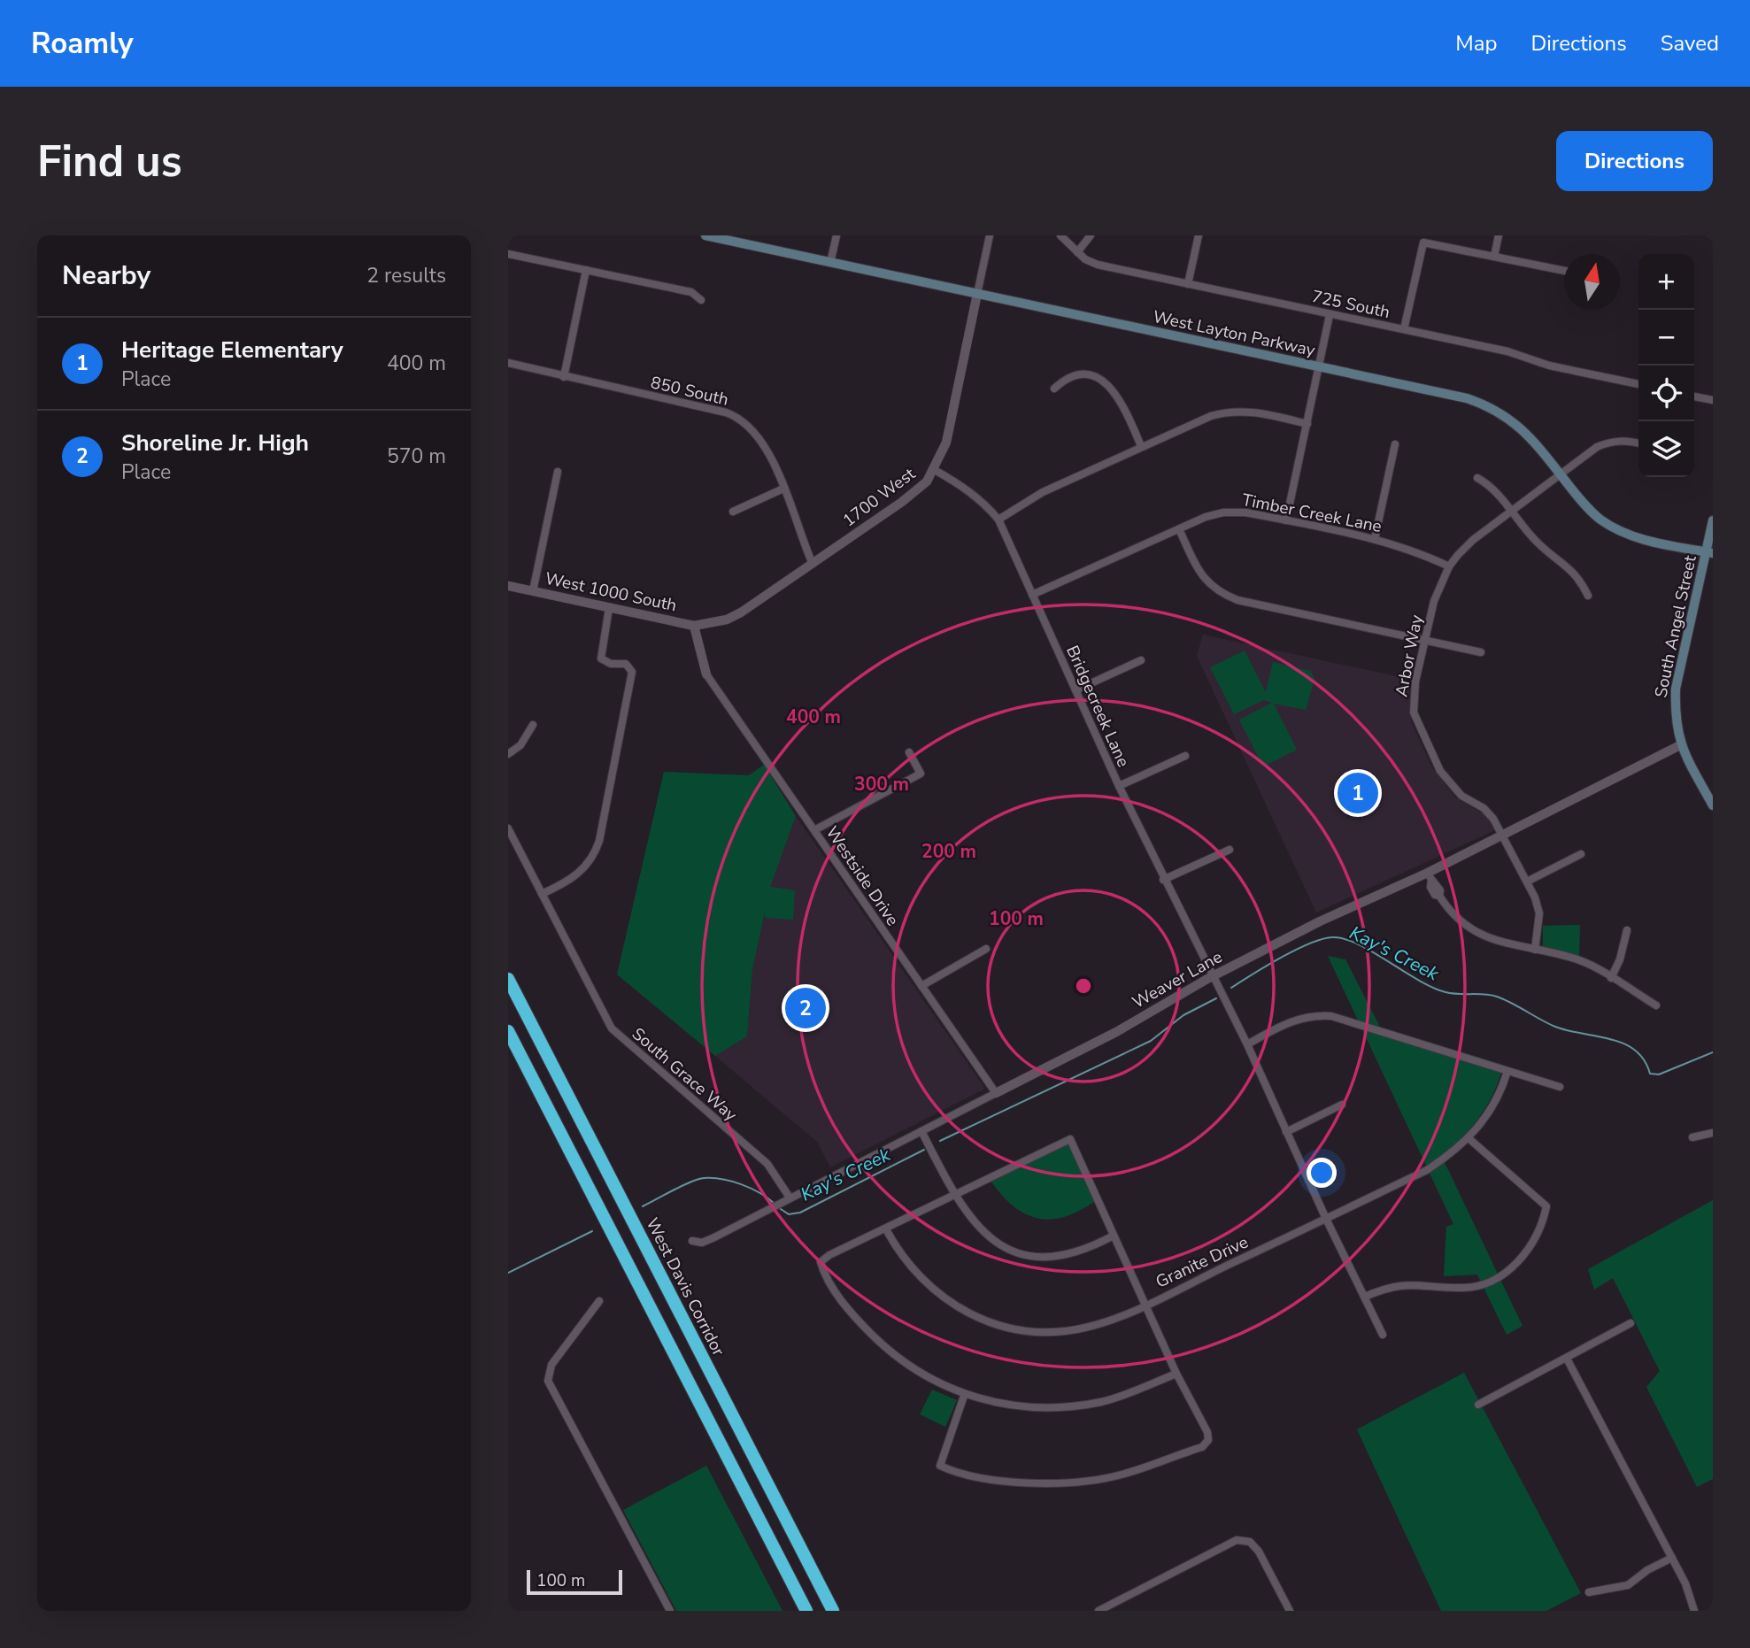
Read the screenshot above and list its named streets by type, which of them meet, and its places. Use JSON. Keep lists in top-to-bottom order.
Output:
{
  "streets": {
    "highway": ["West Davis Corridor"],
    "main road": ["West Layton Parkway", "South Angel Street"],
    "street": [
      "725 South",
      "850 South",
      "1700 West",
      "Timber Creek Lane",
      "West 1000 South",
      "Arbor Way",
      "Bridgecreek Lane",
      "Westside Drive",
      "Weaver Lane",
      "South Grace Way",
      "Granite Drive"
    ]
  },
  "crossings": [
    ["West Layton Parkway", "1700 West"],
    ["West Layton Parkway", "South Angel Street"],
    ["West Layton Parkway", "Arbor Way"],
    ["850 South", "1700 West"],
    ["1700 West", "West 1000 South"],
    ["1700 West", "Bridgecreek Lane"],
    ["Timber Creek Lane", "Arbor Way"],
    ["Timber Creek Lane", "Bridgecreek Lane"],
    ["West 1000 South", "Westside Drive"],
    ["South Angel Street", "Weaver Lane"],
    ["Arbor Way", "Weaver Lane"],
    ["Bridgecreek Lane", "Weaver Lane"],
    ["Bridgecreek Lane", "Granite Drive"],
    ["Westside Drive", "Weaver Lane"],
    ["Weaver Lane", "South Grace Way"]
  ],
  "water": ["Kay's Creek"],
  "scale_bar": "100 m",
  "north": "top",
  "page": {
    "header": "Roamly",
    "nav": ["Map", "Directions", "Saved"],
    "buttons": "Directions",
    "title": "Find us",
    "heading": ["Nearby", "2 results"],
    "map_buttons": ["+", "−"],
    "list": [
      {
        "mark": "1",
        "name": "Heritage Elementary",
        "note": "Place",
        "value": "400 m"
      },
      {
        "mark": "2",
        "name": "Shoreline Jr. High",
        "note": "Place",
        "value": "570 m"
      }
    ],
    "pins": ["1", "2"],
    "scale": "100 m"
  },
  "rings": [
    "400 m",
    "300 m",
    "200 m",
    "100 m"
  ]
}
